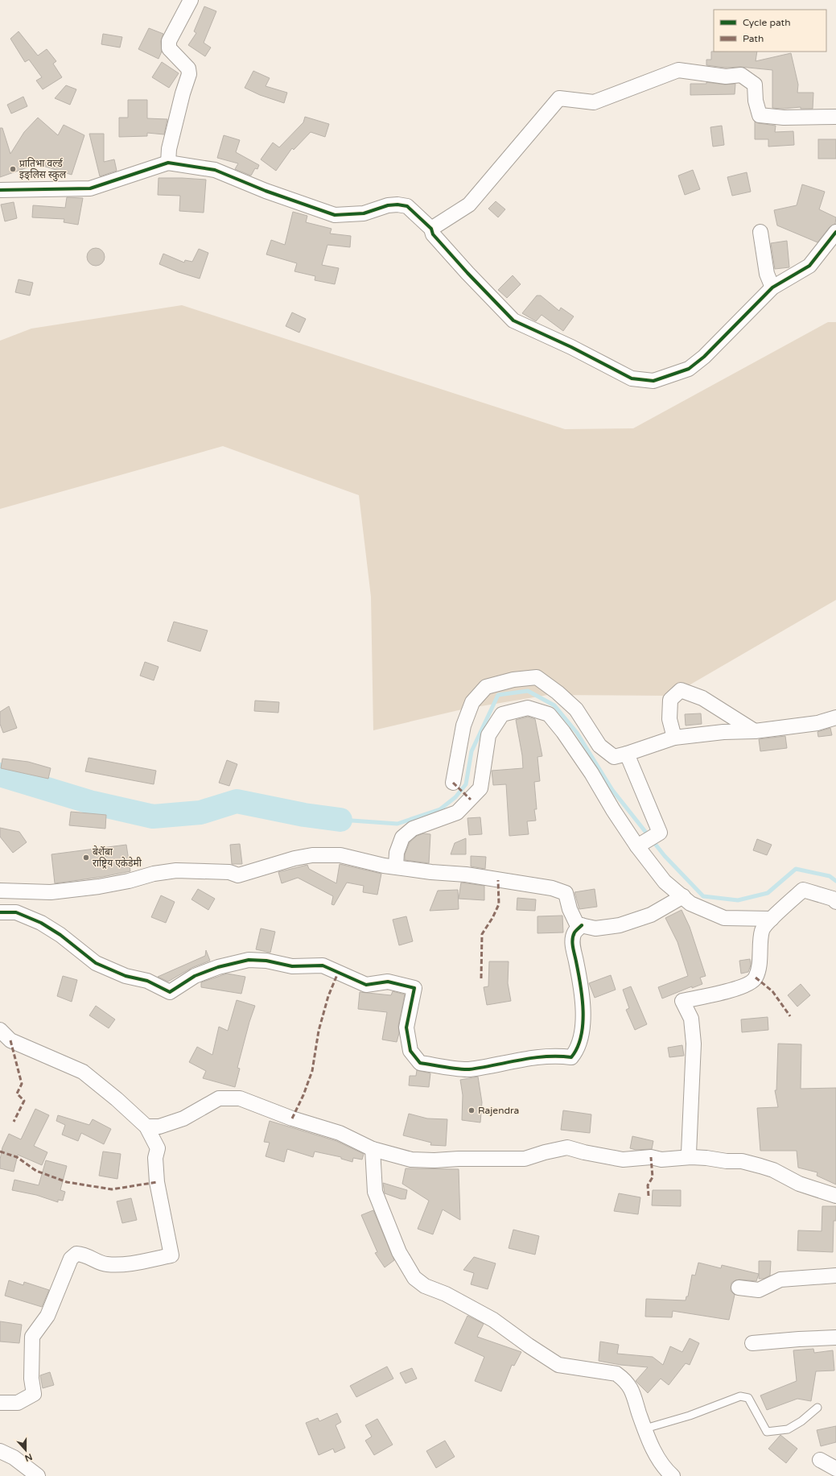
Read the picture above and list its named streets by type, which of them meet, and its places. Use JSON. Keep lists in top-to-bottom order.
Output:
{
  "places": ["प्रातिभा वर्ल्ड इङ्लिस स्कुल", "बेर्शेबा राष्ट्रिय एकेडेमी", "Rajendra"],
  "legend": ["Cycle path", "Path"],
  "north": "bottom"
}
